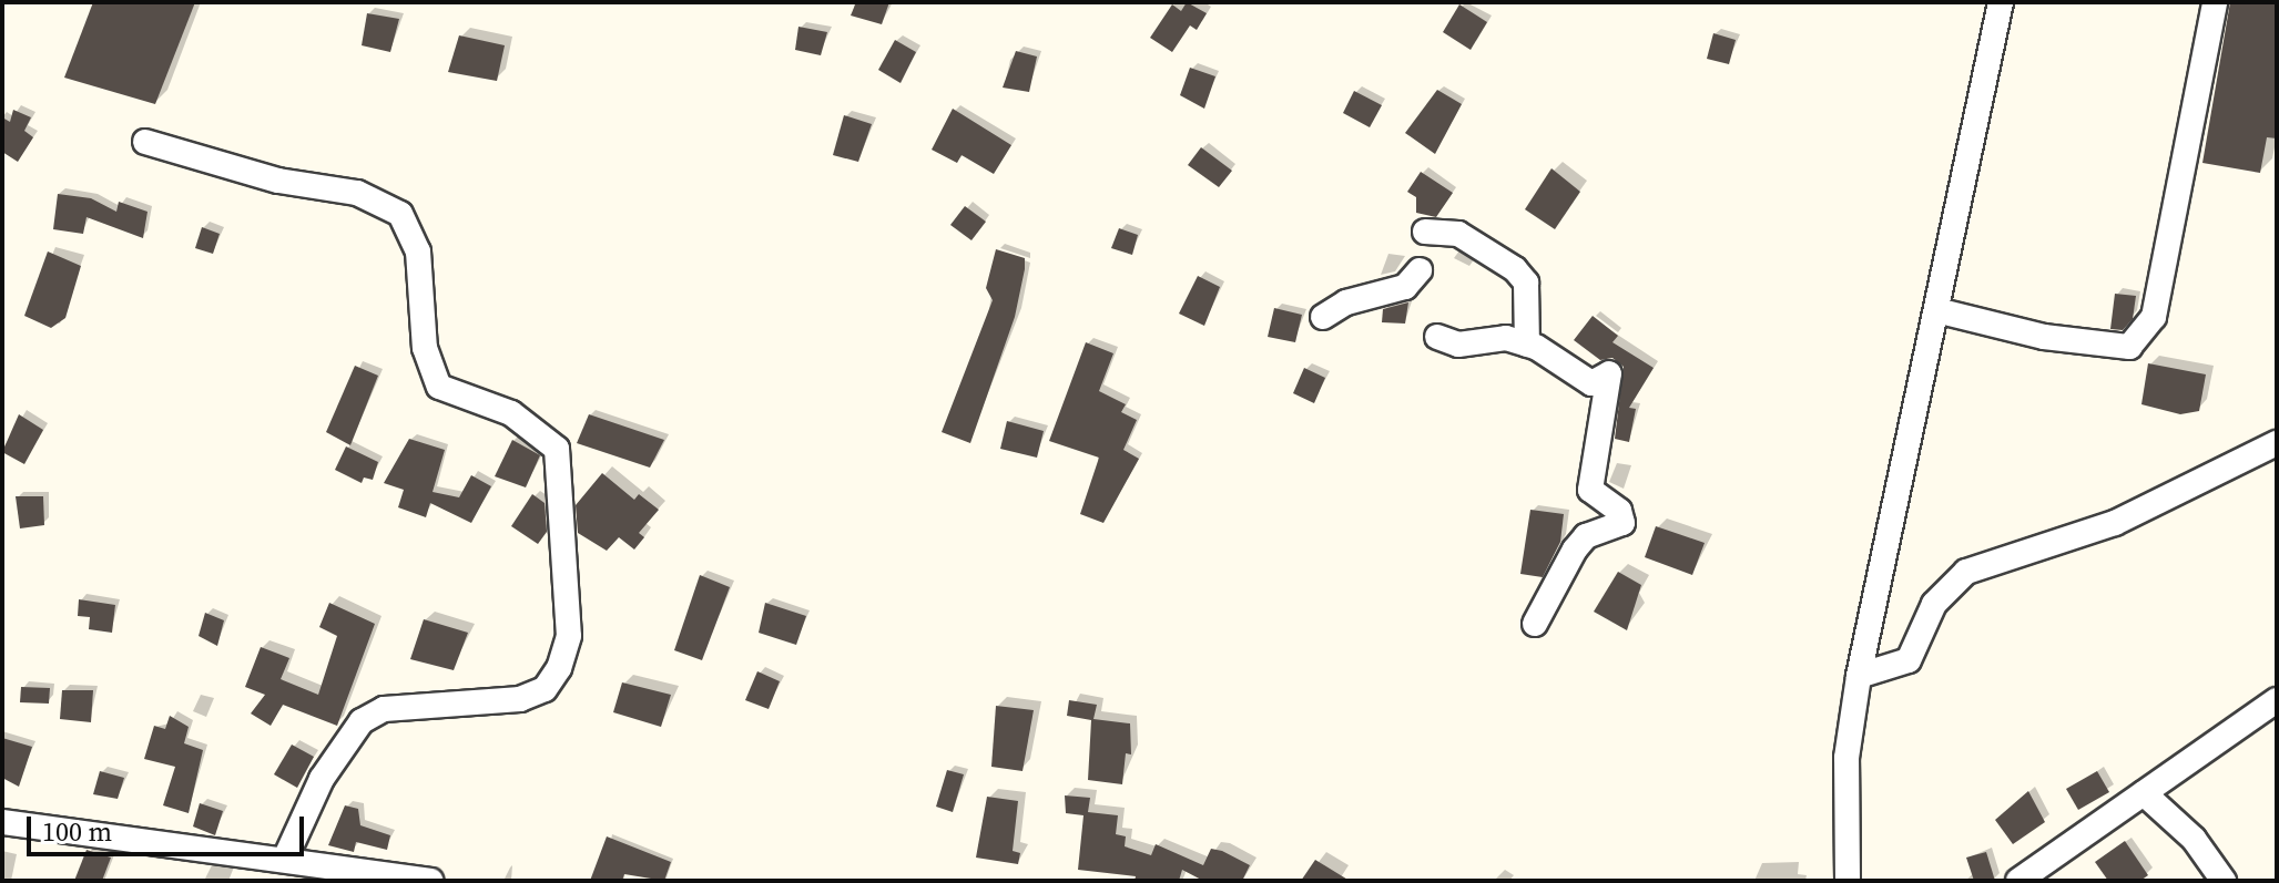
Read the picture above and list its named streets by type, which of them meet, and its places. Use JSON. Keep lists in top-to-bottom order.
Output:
{
  "scale_bar": "100 m"
}
